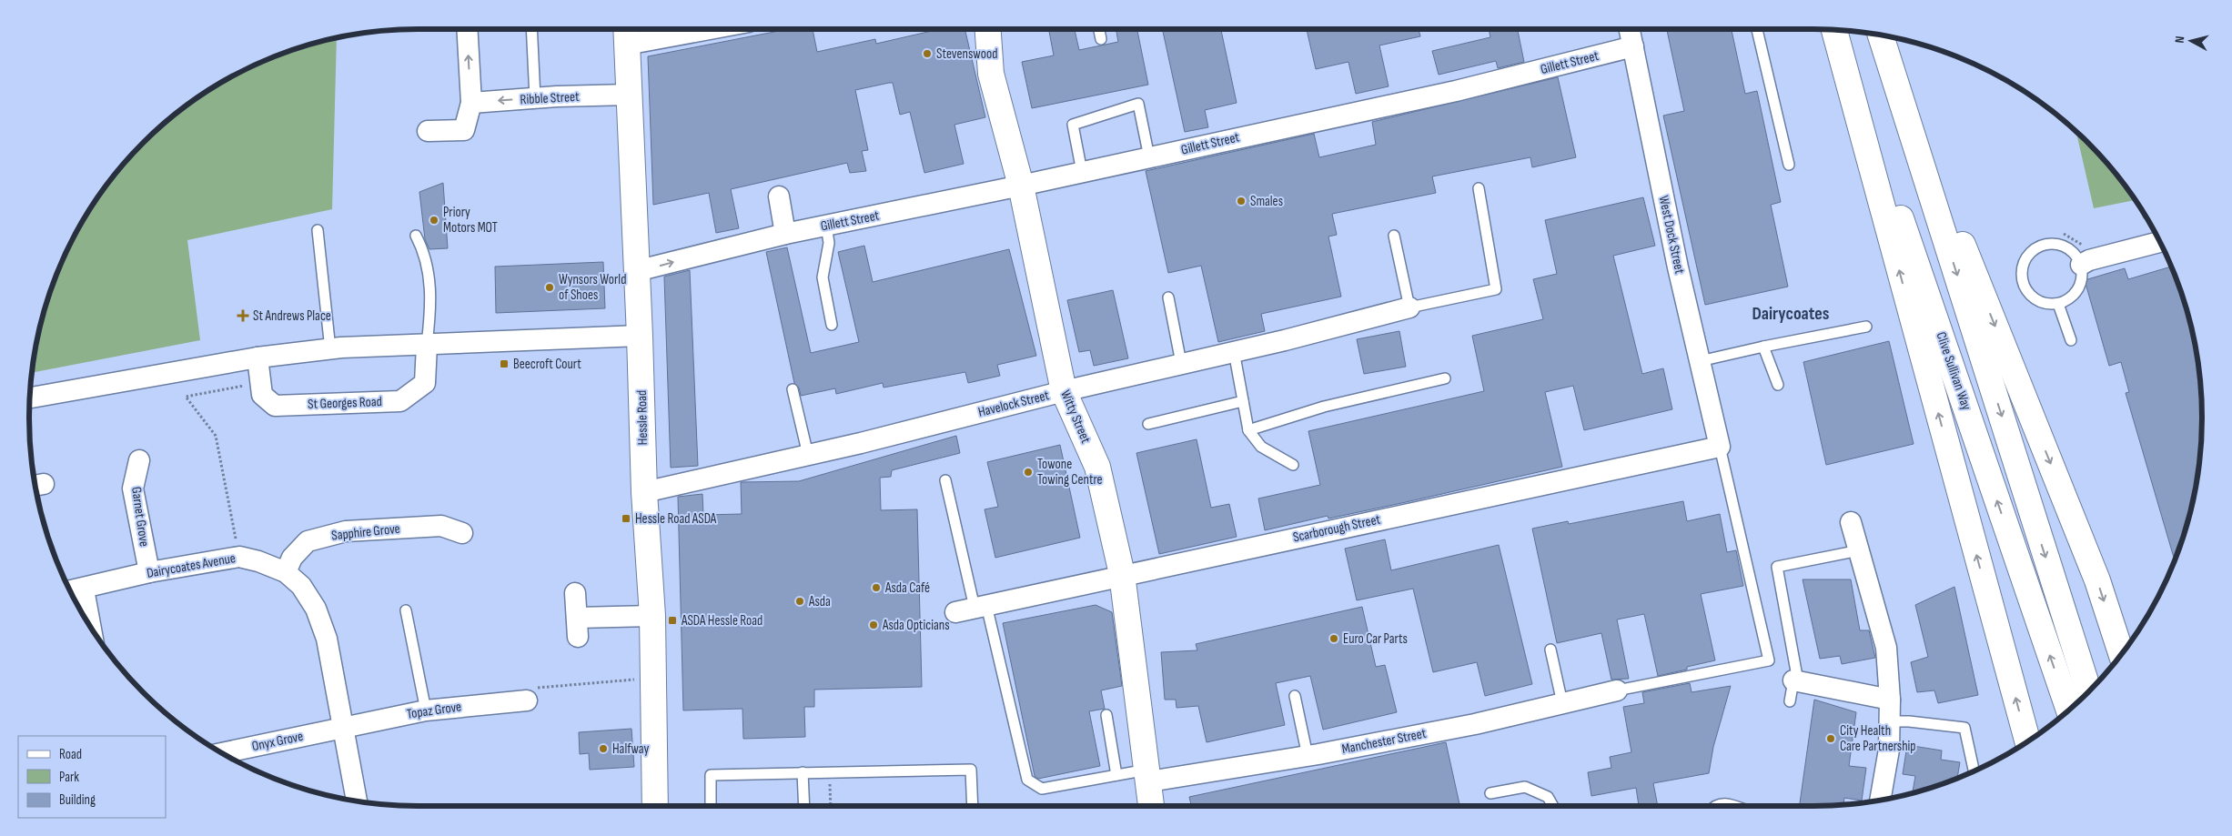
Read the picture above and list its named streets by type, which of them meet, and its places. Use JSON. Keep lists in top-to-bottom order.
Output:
{
  "streets": {
    "main road": ["Clive Sullivan Way", "Witty Street", "Hessle Road"],
    "street": [
      "Gillett Street",
      "Ribble Street",
      "West Dock Street",
      "St Georges Road",
      "Havelock Street",
      "Garnet Grove",
      "Scarborough Street",
      "Sapphire Grove",
      "Dairycoates Avenue",
      "Topaz Grove",
      "Onyx Grove",
      "Manchester Street"
    ]
  },
  "crossings": [
    ["Gillett Street", "West Dock Street"],
    ["Gillett Street", "Witty Street"],
    ["Gillett Street", "Hessle Road"],
    ["Ribble Street", "Hessle Road"],
    ["West Dock Street", "Scarborough Street"],
    ["Havelock Street", "Witty Street"],
    ["Havelock Street", "Hessle Road"],
    ["Witty Street", "Scarborough Street"],
    ["Witty Street", "Manchester Street"],
    ["Garnet Grove", "Dairycoates Avenue"],
    ["Sapphire Grove", "Dairycoates Avenue"],
    ["Dairycoates Avenue", "Topaz Grove"],
    ["Dairycoates Avenue", "Onyx Grove"],
    ["Topaz Grove", "Onyx Grove"]
  ],
  "one_way": ["Ribble Street"],
  "districts": ["Dairycoates"],
  "places": {
    "other": [
      "Stevenswood",
      "Smales",
      "Priory Motors MOT",
      "Wynsors World of Shoes",
      "Towone Towing Centre",
      "Asda Café",
      "Asda",
      "Asda Opticians",
      "Euro Car Parts",
      "City Health Care Partnership",
      "Halfway"
    ],
    "health": ["St Andrews Place"],
    "transit": ["Beecroft Court", "Hessle Road ASDA", "ASDA Hessle Road"]
  },
  "legend": ["Road", "Park", "Building"],
  "north": "left"
}
